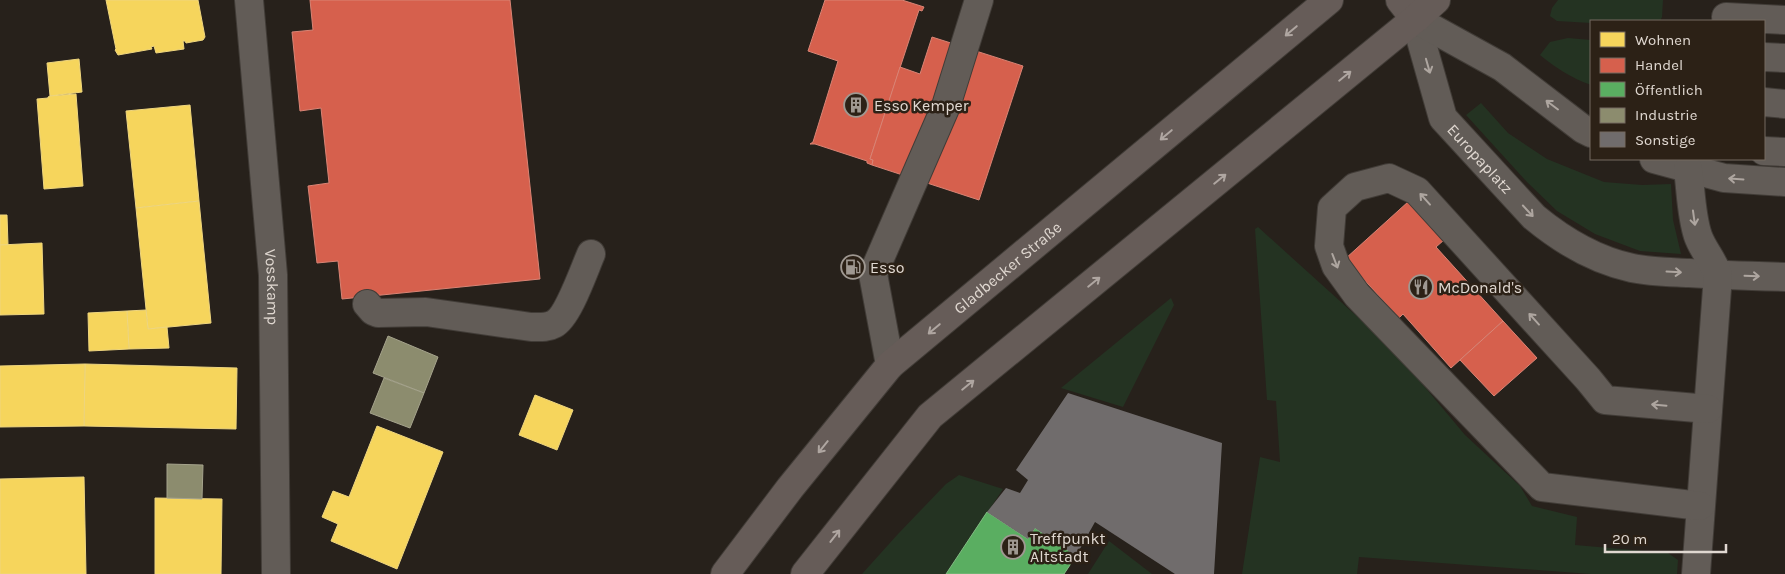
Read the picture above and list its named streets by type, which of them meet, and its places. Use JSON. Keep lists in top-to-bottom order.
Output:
{
  "streets": {
    "main road": ["Gladbecker Straße"],
    "street": ["Europaplatz", "Vosskamp"]
  },
  "places": {
    "building": ["Esso Kemper", "Treffpunkt Altstadt"],
    "fuel station": ["Esso"],
    "restaurant": ["McDonald's"]
  },
  "legend": [
    "Wohnen",
    "Handel",
    "Öffentlich",
    "Industrie",
    "Sonstige"
  ],
  "scale_bar": "20 m"
}
